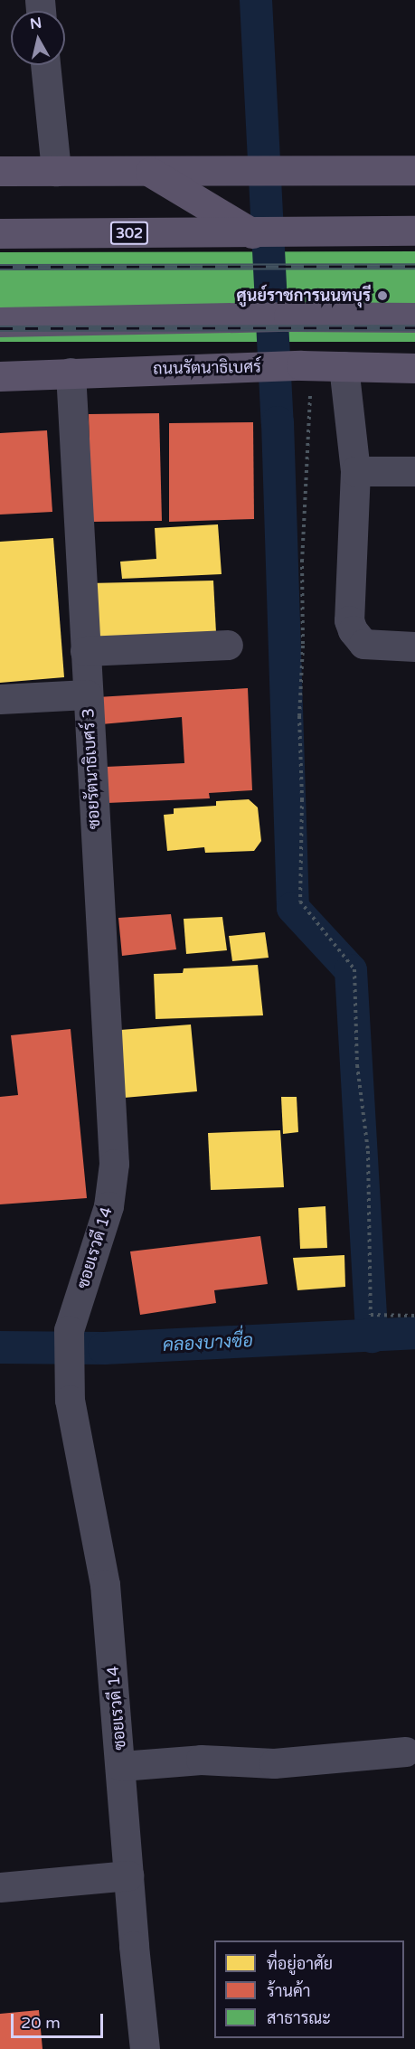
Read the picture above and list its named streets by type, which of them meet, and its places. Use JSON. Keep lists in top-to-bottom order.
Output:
{
  "streets": {
    "main road": ["302", "ถนนรัตนาธิเบศร์"],
    "street": ["ซอยรัตนาธิเบศร์ 3", "ซอยเรวดี 14"]
  },
  "crossings": [
    ["ถนนรัตนาธิเบศร์", "ซอยรัตนาธิเบศร์ 3"],
    ["ซอยรัตนาธิเบศร์ 3", "ซอยเรวดี 14"]
  ],
  "water": ["คลองบางซื่อ"],
  "places": ["ศูนย์ราชการนนทบุรี"],
  "legend": ["ที่อยู่อาศัย", "ร้านค้า", "สาธารณะ"],
  "scale_bar": "20 m",
  "north": "top"
}
